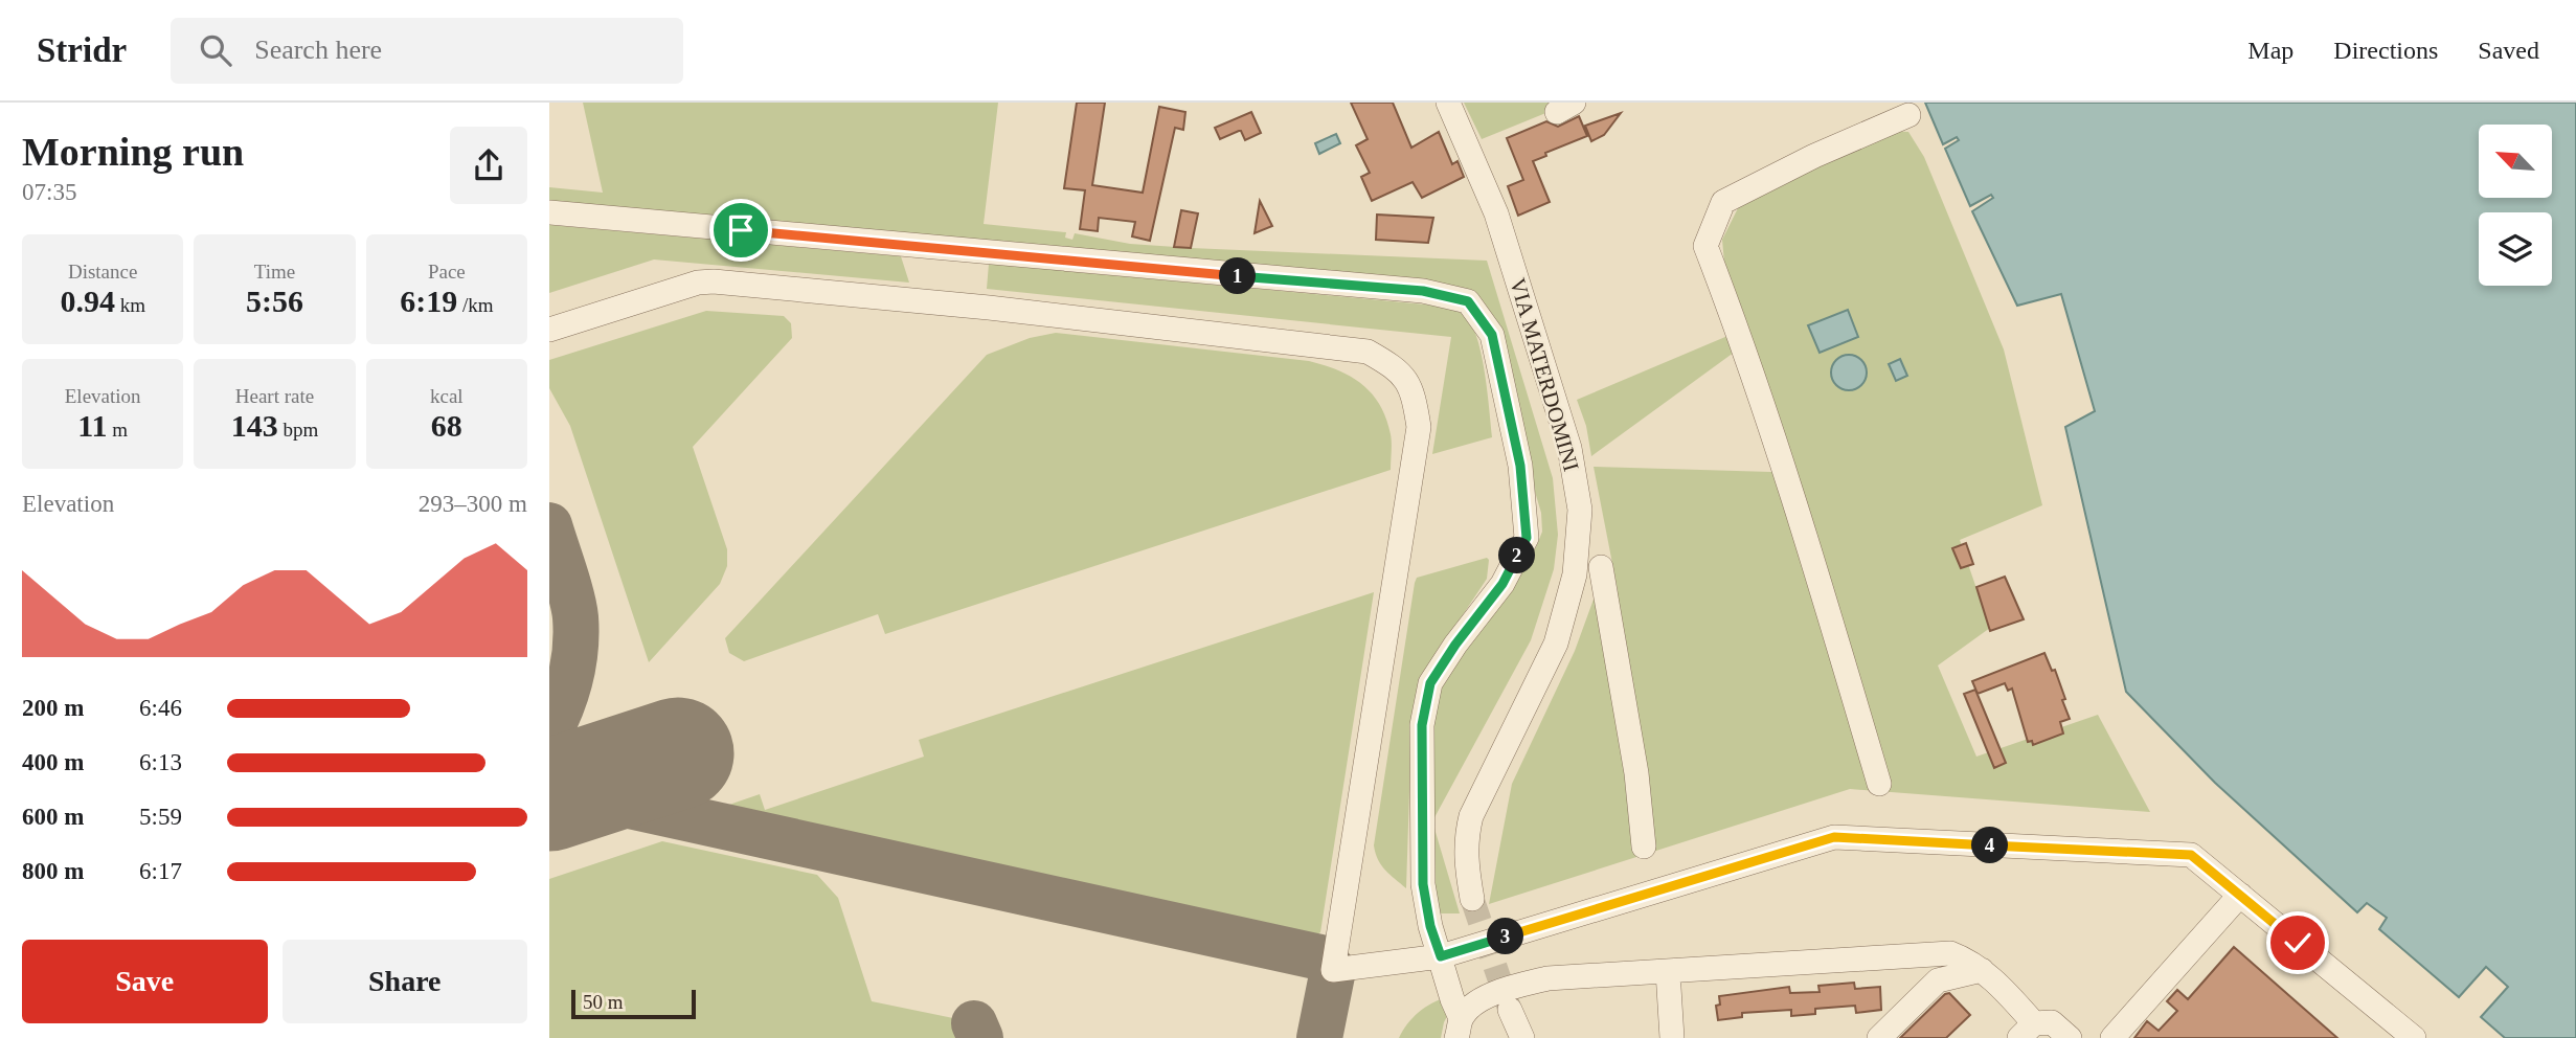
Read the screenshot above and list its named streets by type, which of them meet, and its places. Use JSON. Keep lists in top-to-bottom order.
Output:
{
  "streets": {
    "street": ["VIA MATERDOMINI"]
  },
  "scale_bar": "50 m",
  "north": "top left",
  "page": {
    "header": "Stridr",
    "search": "Search here",
    "nav": ["Map", "Directions", "Saved"],
    "heading": ["Morning run", "07:35"],
    "stats": [
      ["Distance", "0.94 km"],
      ["Time", "5:56"],
      ["Pace", "6:19 /km"],
      ["Elevation", "11 m"],
      ["Heart rate", "143 bpm"],
      ["kcal", "68"]
    ],
    "pins": [
      "1",
      "2",
      "4",
      "3"
    ],
    "chart": ["Elevation", "293–300 m"],
    "list": [
      {
        "name": "200 m",
        "note": "6:46"
      },
      {
        "name": "400 m",
        "note": "6:13"
      },
      {
        "name": "600 m",
        "note": "5:59"
      },
      {
        "name": "800 m",
        "note": "6:17"
      }
    ],
    "buttons": ["Save", "Share"],
    "scale": "50 m"
  }
}
